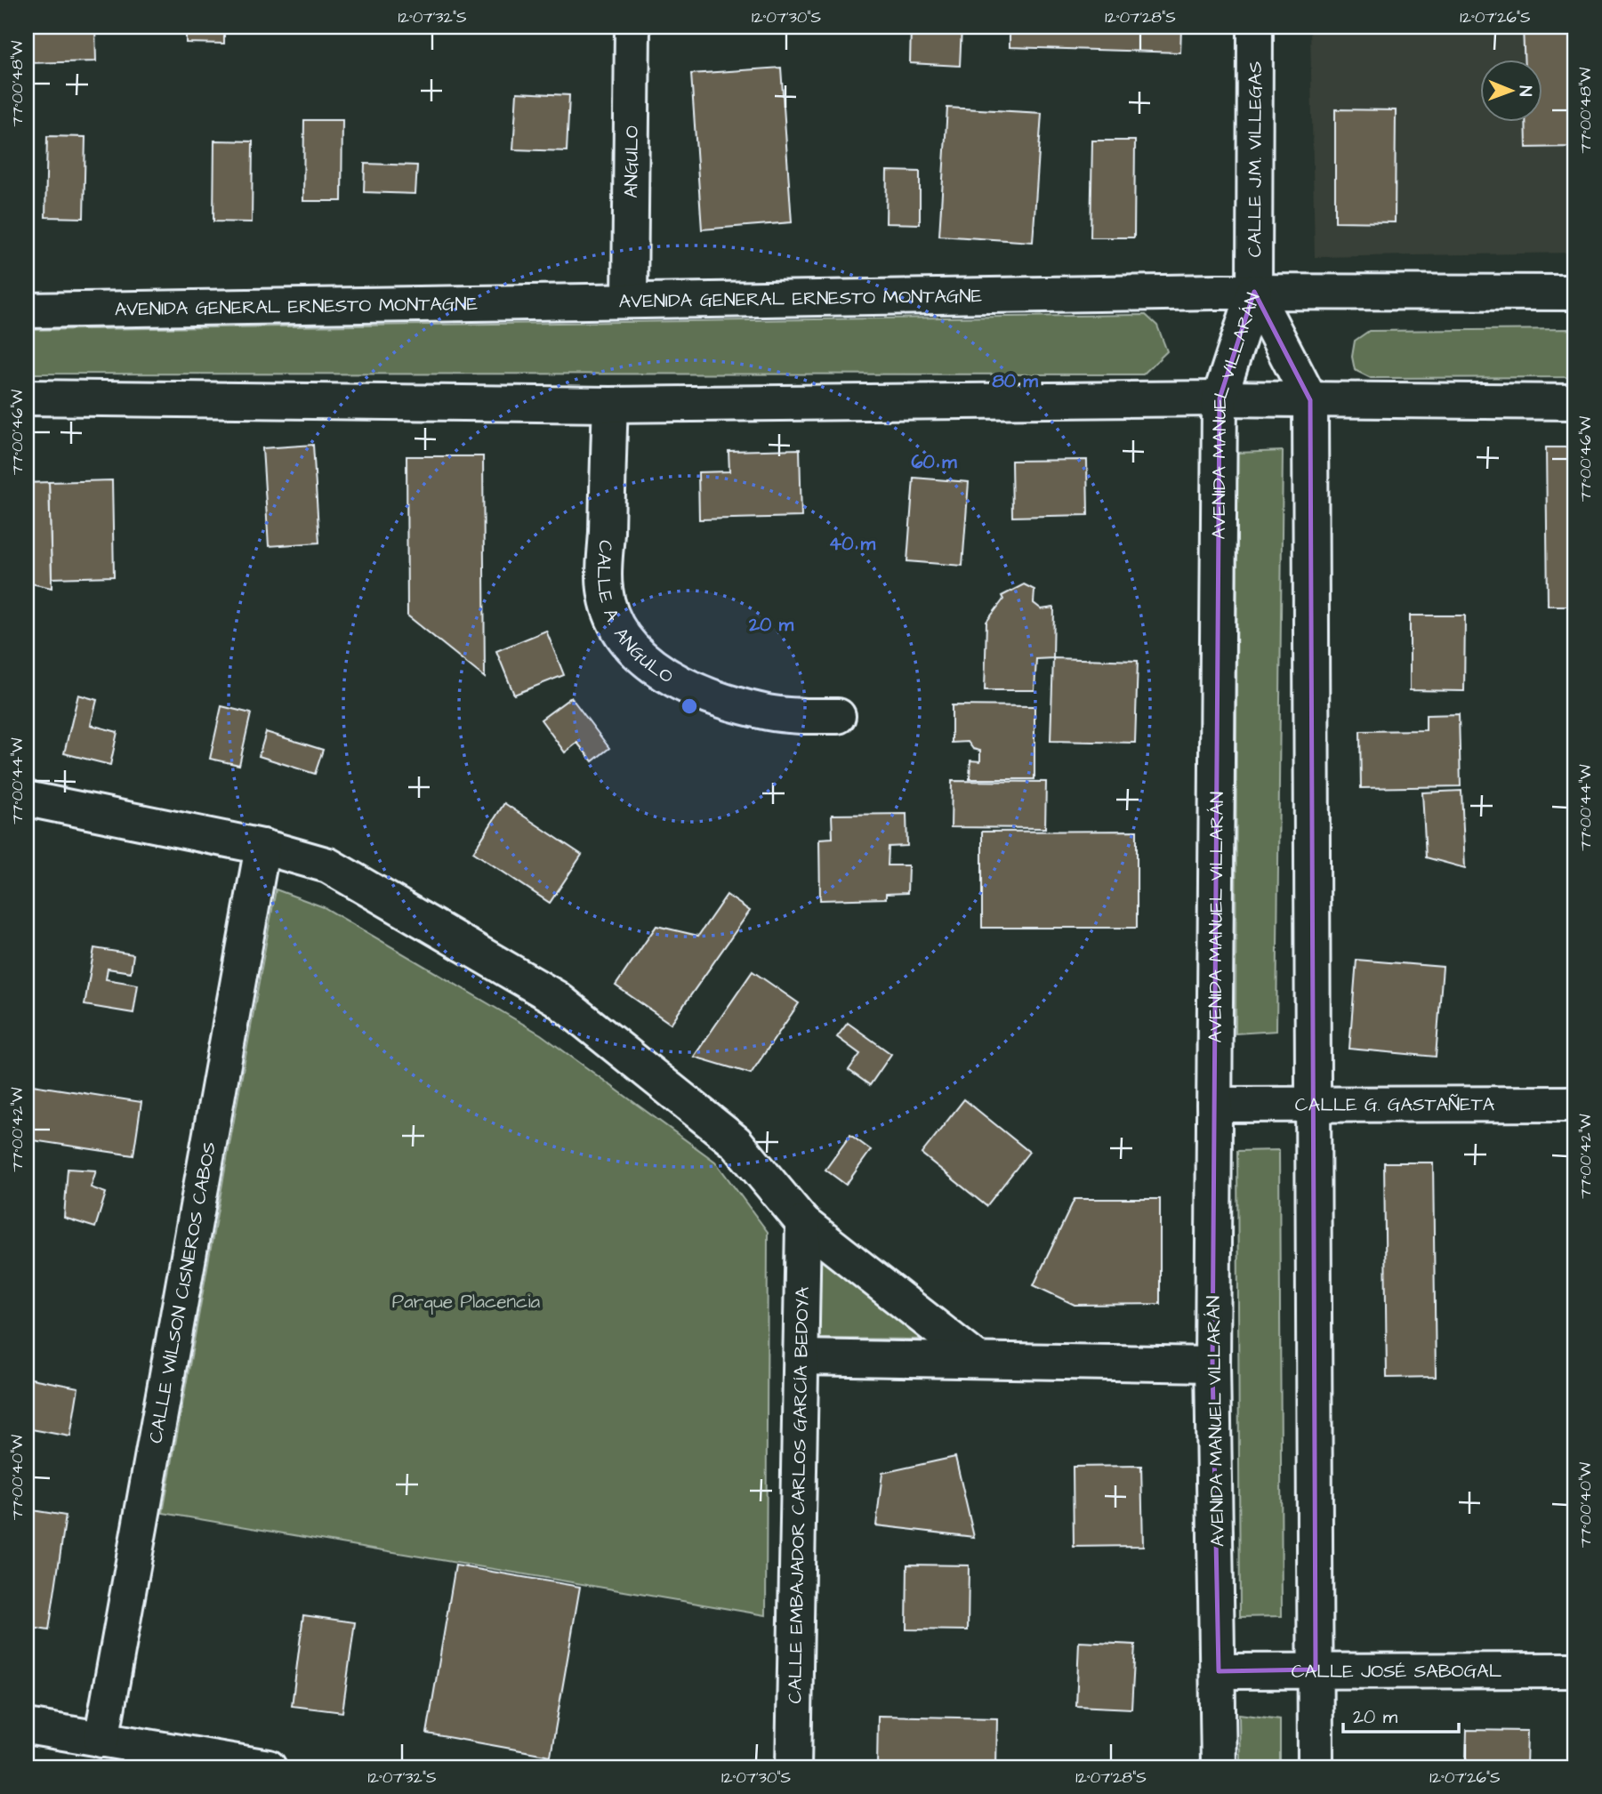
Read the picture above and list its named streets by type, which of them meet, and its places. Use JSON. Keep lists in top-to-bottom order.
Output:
{
  "streets": {
    "main road": [
      "CALLE J.M. VILLEGAS",
      "ANGULO",
      "AVENIDA GENERAL ERNESTO MONTAGNE",
      "AVENIDA MANUEL VILLARÁN",
      "CALLE A. ANGULO",
      "CALLE G. GASTAÑETA",
      "CALLE WILSON CISNEROS CABOS",
      "CALLE EMBAJADOR CARLOS GARCÍA BEDOYA",
      "CALLE JOSÉ SABOGAL"
    ]
  },
  "crossings": [
    ["CALLE J.M. VILLEGAS", "AVENIDA GENERAL ERNESTO MONTAGNE"],
    ["CALLE J.M. VILLEGAS", "AVENIDA MANUEL VILLARÁN"],
    ["ANGULO", "AVENIDA GENERAL ERNESTO MONTAGNE"],
    ["AVENIDA GENERAL ERNESTO MONTAGNE", "AVENIDA MANUEL VILLARÁN"],
    ["AVENIDA MANUEL VILLARÁN", "CALLE G. GASTAÑETA"],
    ["AVENIDA MANUEL VILLARÁN", "CALLE JOSÉ SABOGAL"]
  ],
  "parks": ["Parque Placencia"],
  "scale_bar": "20 m",
  "north": "right",
  "coordinates": [
    "12°07'32\"S",
    "12°07'30\"S",
    "12°07'28\"S",
    "12°07'26\"S",
    "77°00'48\"W",
    "77°00'46\"W",
    "77°00'44\"W",
    "77°00'42\"W",
    "77°00'40\"W"
  ],
  "rings": [
    "80 m",
    "60 m",
    "40 m",
    "20 m"
  ]
}
